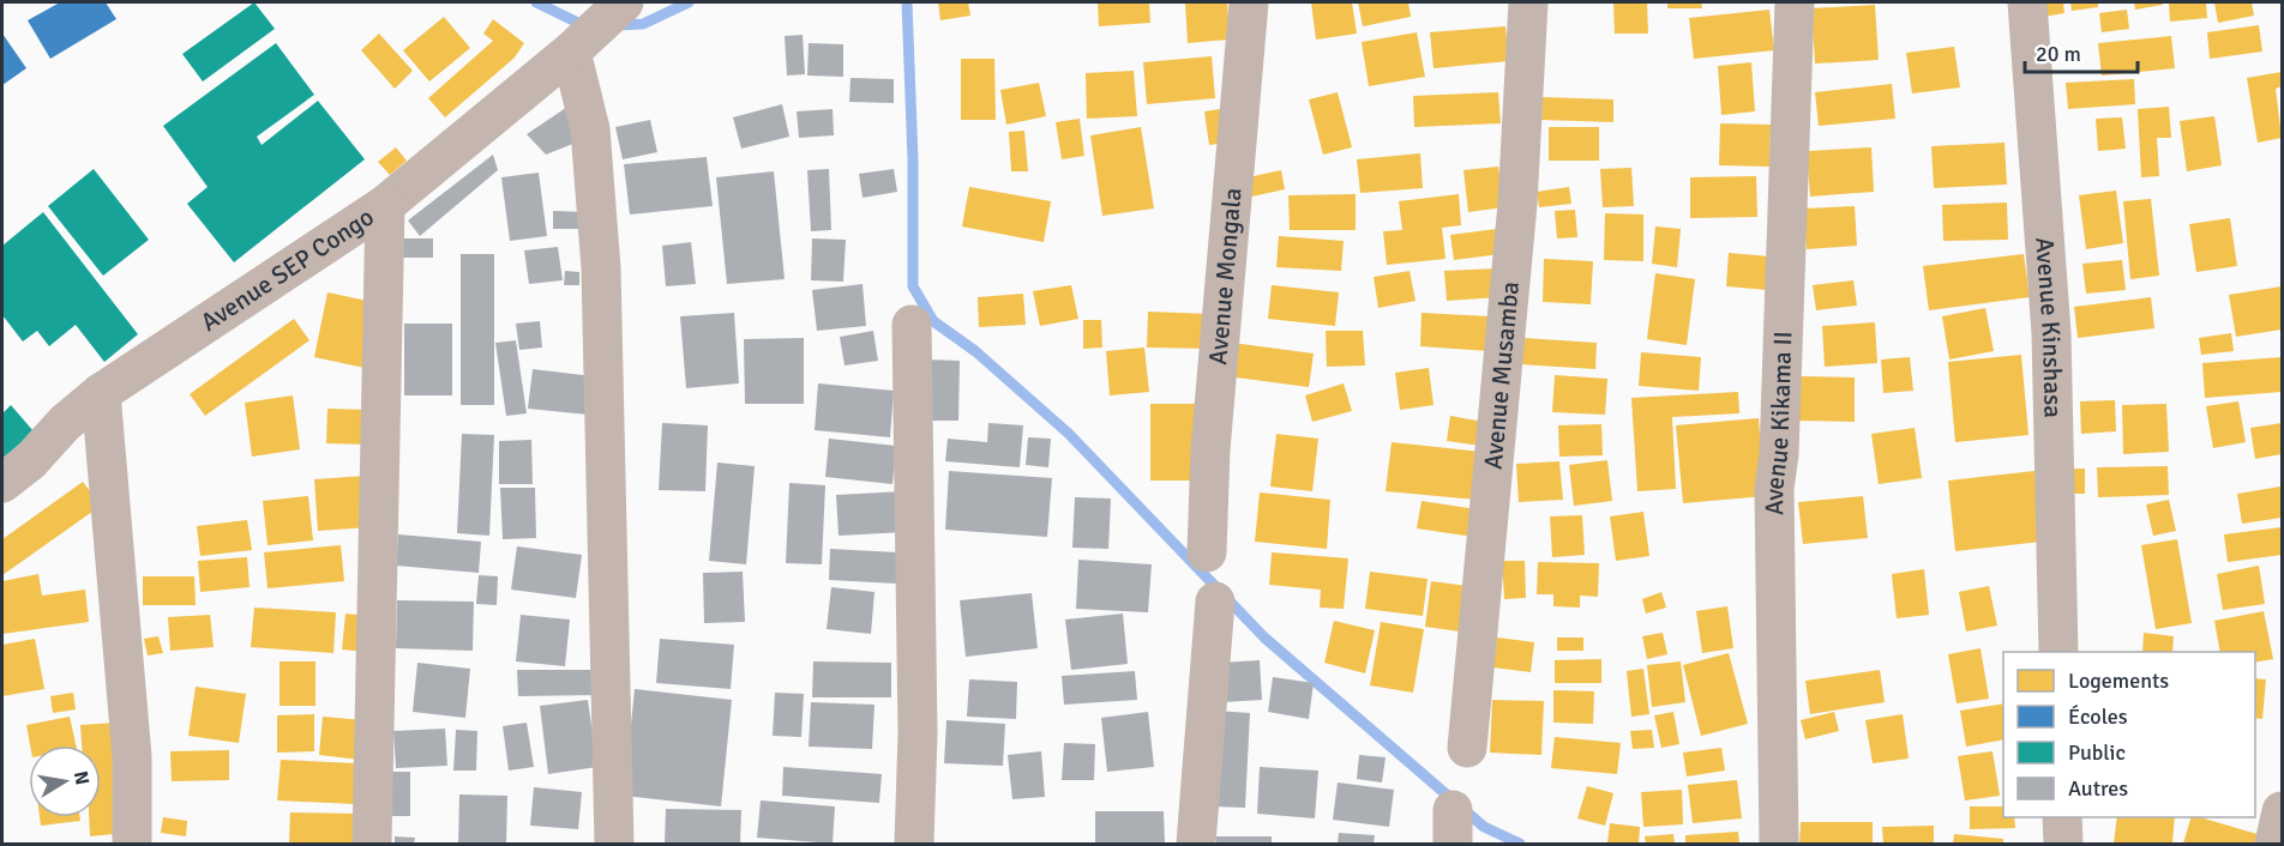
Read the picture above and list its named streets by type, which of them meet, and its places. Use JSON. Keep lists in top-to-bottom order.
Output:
{
  "streets": {
    "street": [
      "Avenue SEP Congo",
      "Avenue Mongala",
      "Avenue Kinshasa",
      "Avenue Musamba",
      "Avenue Kikama II"
    ]
  },
  "legend": [
    "Logements",
    "Écoles",
    "Public",
    "Autres"
  ],
  "scale_bar": "20 m",
  "north": "right"
}
